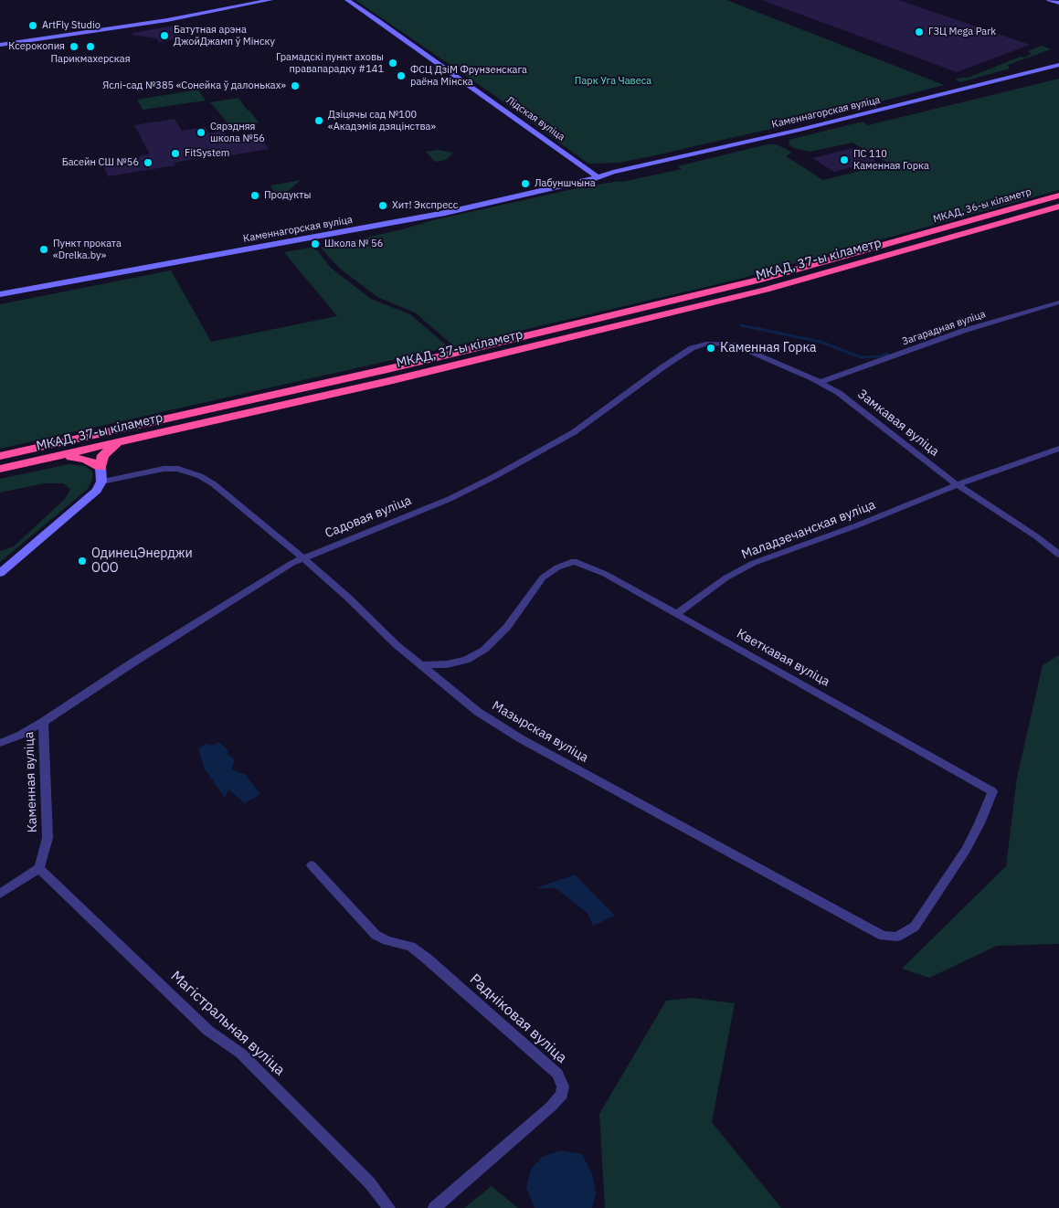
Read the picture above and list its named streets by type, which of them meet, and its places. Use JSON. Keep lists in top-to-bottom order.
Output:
{
  "streets": {
    "highway": ["МКАД, 36-ы кіламетр", "МКАД, 37-ы кіламетр"],
    "main road": ["Каменнагорская вуліца", "Лідская вуліца"],
    "street": [
      "Загарадная вуліца",
      "Замкавая вуліца",
      "Садовая вуліца",
      "Маладзечанская вуліца",
      "Кветкавая вуліца",
      "Мазырская вуліца",
      "Каменная вуліца",
      "Радніковая вуліца",
      "Магістральная вуліца"
    ]
  },
  "crossings": [
    ["Каменнагорская вуліца", "Лідская вуліца"],
    ["МКАД, 36-ы кіламетр", "МКАД, 37-ы кіламетр"],
    ["Загарадная вуліца", "Замкавая вуліца"],
    ["Замкавая вуліца", "Садовая вуліца"],
    ["Замкавая вуліца", "Маладзечанская вуліца"],
    ["Садовая вуліца", "Мазырская вуліца"],
    ["Садовая вуліца", "Каменная вуліца"],
    ["Маладзечанская вуліца", "Кветкавая вуліца"],
    ["Кветкавая вуліца", "Мазырская вуліца"],
    ["Каменная вуліца", "Магістральная вуліца"]
  ],
  "parks": ["Парк Уга Чавеса"],
  "places": [
    "ArtFly Studio",
    "ГЗЦ Mega Park",
    "Батутная арэна ДжойДжамп ў Мінску",
    "Ксерокопия",
    "Парикмахерская",
    "Грамадскі пункт аховы правапарадку #141",
    "ФСЦ ДзіМ Фрунзенскага раёна Мінска",
    "Яслі-сад №385 «Сонейка ў далоньках»",
    "Дзіцячы сад №100 «Акадэмія дзяцінства»",
    "Сярэдняя школа №56",
    "FitSystem",
    "ПС 110 Каменная Горка",
    "Басейн СШ №56",
    "Лабуншчына",
    "Продукты",
    "Хит! Экспресс",
    "Школа № 56",
    "Пункт проката «Drelka.by»",
    "Каменная Горка",
    "ОдинецЭнерджи ООО"
  ]
}
